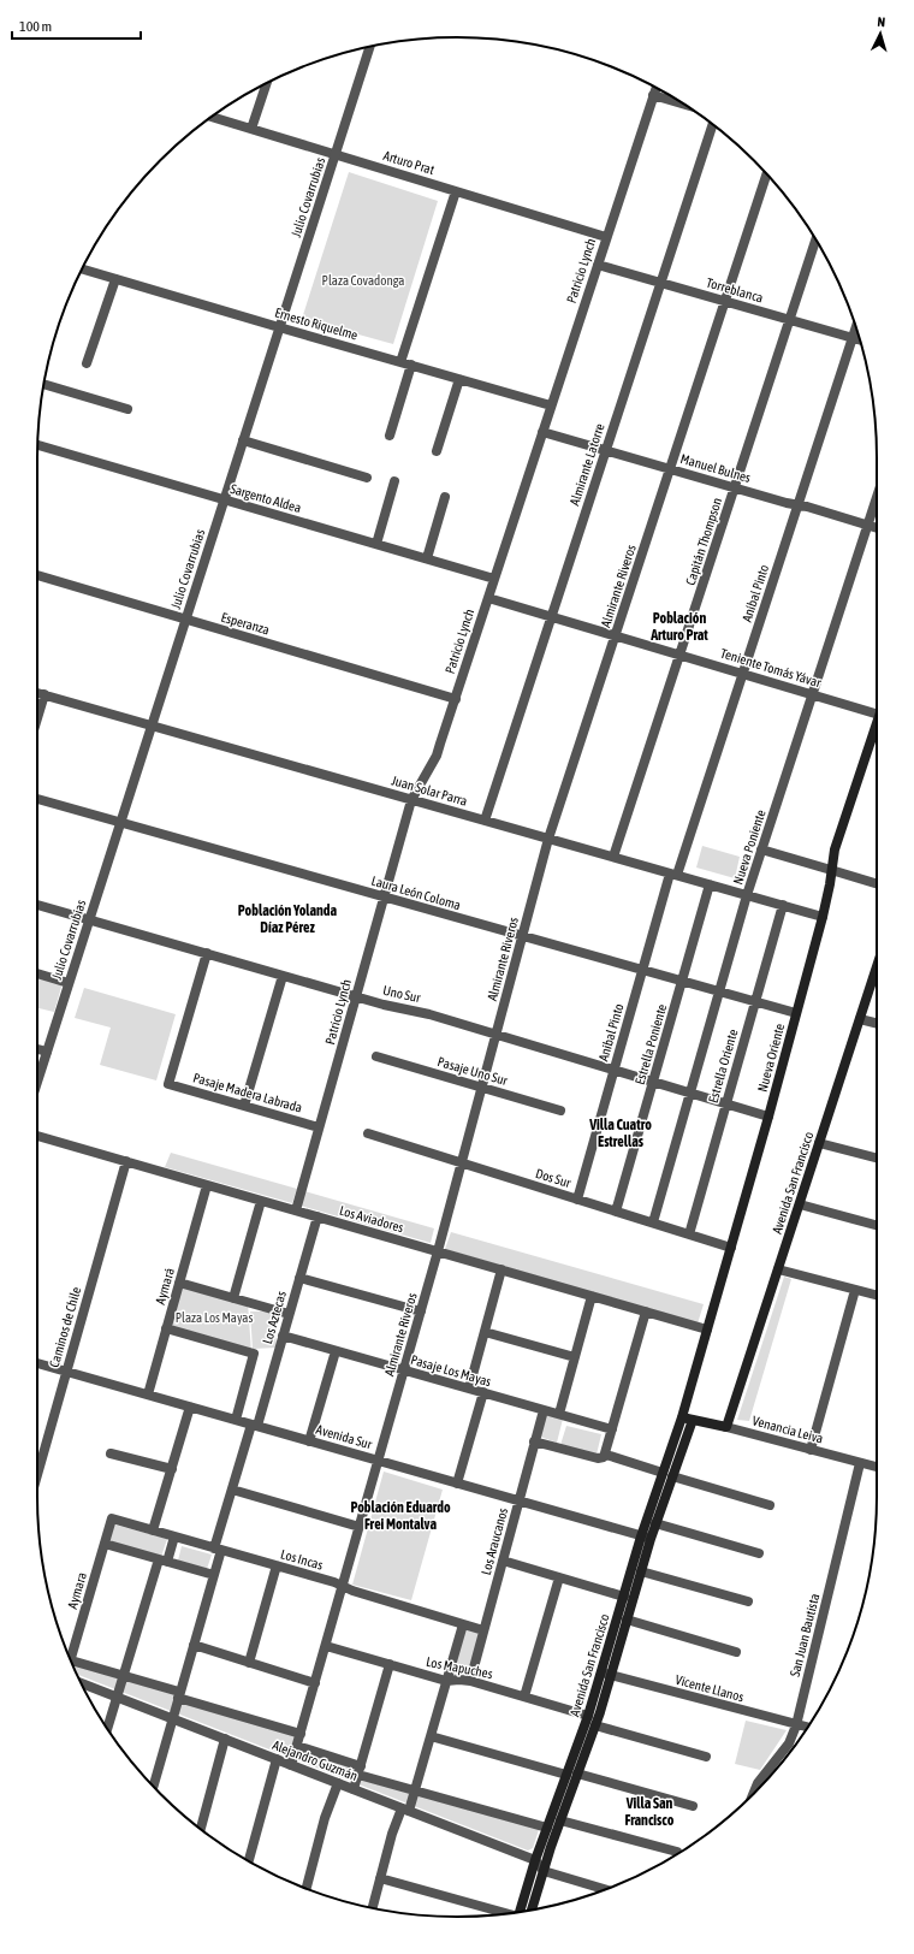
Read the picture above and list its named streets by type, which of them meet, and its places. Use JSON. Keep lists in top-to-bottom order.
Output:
{
  "streets": {
    "main road": ["Nueva Oriente", "Avenida San Francisco", "Venancia Leiva"],
    "street": [
      "Arturo Prat",
      "Julio Covarrubias",
      "Patricio Lynch",
      "Torreblanca",
      "Ernesto Riquelme",
      "Almirante Latorre",
      "Manuel Bulnes",
      "Sargento Aldea",
      "Capitán Thompson",
      "Almirante Riveros",
      "Aníbal Pinto",
      "Esperanza",
      "Teniente Tomás Yávar",
      "Juan Solar Parra",
      "Nueva Poniente",
      "Laura León Coloma",
      "Uno Sur",
      "Estrella Poniente",
      "Estrella Oriente",
      "Pasaje Uno Sur",
      "Pasaje Madera Labrada",
      "Dos Sur",
      "Los Aviadores",
      "Aymará",
      "Los Aztecas",
      "Caminos de Chile",
      "Pasaje Los Mayas",
      "Avenida Sur",
      "Los Araucanos",
      "Los Incas",
      "Aymara",
      "San Juan Bautista",
      "Los Mapuches",
      "Vicente Llanos",
      "Alejandro Guzmán"
    ]
  },
  "crossings": [
    ["Arturo Prat", "Julio Covarrubias"],
    ["Arturo Prat", "Patricio Lynch"],
    ["Julio Covarrubias", "Ernesto Riquelme"],
    ["Julio Covarrubias", "Sargento Aldea"],
    ["Julio Covarrubias", "Esperanza"],
    ["Julio Covarrubias", "Juan Solar Parra"],
    ["Julio Covarrubias", "Laura León Coloma"],
    ["Julio Covarrubias", "Uno Sur"],
    ["Patricio Lynch", "Torreblanca"],
    ["Patricio Lynch", "Ernesto Riquelme"],
    ["Patricio Lynch", "Manuel Bulnes"],
    ["Patricio Lynch", "Sargento Aldea"],
    ["Patricio Lynch", "Esperanza"],
    ["Patricio Lynch", "Teniente Tomás Yávar"],
    ["Patricio Lynch", "Juan Solar Parra"],
    ["Patricio Lynch", "Laura León Coloma"],
    ["Patricio Lynch", "Uno Sur"],
    ["Patricio Lynch", "Pasaje Madera Labrada"],
    ["Patricio Lynch", "Los Aviadores"],
    ["Torreblanca", "Almirante Latorre"],
    ["Torreblanca", "Capitán Thompson"],
    ["Torreblanca", "Almirante Riveros"],
    ["Torreblanca", "Aníbal Pinto"],
    ["Almirante Latorre", "Manuel Bulnes"],
    ["Almirante Latorre", "Teniente Tomás Yávar"],
    ["Almirante Latorre", "Juan Solar Parra"],
    ["Manuel Bulnes", "Capitán Thompson"],
    ["Manuel Bulnes", "Almirante Riveros"],
    ["Manuel Bulnes", "Aníbal Pinto"],
    ["Manuel Bulnes", "Nueva Poniente"],
    ["Capitán Thompson", "Teniente Tomás Yávar"],
    ["Capitán Thompson", "Juan Solar Parra"],
    ["Almirante Riveros", "Teniente Tomás Yávar"],
    ["Almirante Riveros", "Juan Solar Parra"],
    ["Almirante Riveros", "Laura León Coloma"],
    ["Almirante Riveros", "Uno Sur"],
    ["Almirante Riveros", "Pasaje Uno Sur"],
    ["Almirante Riveros", "Dos Sur"],
    ["Almirante Riveros", "Los Aviadores"],
    ["Almirante Riveros", "Pasaje Los Mayas"],
    ["Almirante Riveros", "Avenida Sur"],
    ["Almirante Riveros", "Los Incas"],
    ["Almirante Riveros", "Los Mapuches"],
    ["Almirante Riveros", "Alejandro Guzmán"],
    ["Aníbal Pinto", "Teniente Tomás Yávar"],
    ["Aníbal Pinto", "Juan Solar Parra"],
    ["Aníbal Pinto", "Laura León Coloma"],
    ["Aníbal Pinto", "Uno Sur"],
    ["Aníbal Pinto", "Dos Sur"],
    ["Teniente Tomás Yávar", "Nueva Poniente"],
    ["Juan Solar Parra", "Nueva Poniente"],
    ["Juan Solar Parra", "Estrella Poniente"],
    ["Juan Solar Parra", "Nueva Oriente"],
    ["Juan Solar Parra", "Estrella Oriente"],
    ["Nueva Poniente", "Laura León Coloma"],
    ["Nueva Poniente", "Uno Sur"],
    ["Nueva Poniente", "Dos Sur"],
    ["Laura León Coloma", "Estrella Poniente"],
    ["Laura León Coloma", "Nueva Oriente"],
    ["Laura León Coloma", "Estrella Oriente"],
    ["Uno Sur", "Estrella Poniente"],
    ["Uno Sur", "Nueva Oriente"],
    ["Uno Sur", "Estrella Oriente"],
    ["Uno Sur", "Pasaje Madera Labrada"],
    ["Estrella Poniente", "Dos Sur"],
    ["Nueva Oriente", "Dos Sur"],
    ["Nueva Oriente", "Avenida San Francisco"],
    ["Nueva Oriente", "Los Aviadores"],
    ["Nueva Oriente", "Venancia Leiva"],
    ["Estrella Oriente", "Dos Sur"],
    ["Avenida San Francisco", "Venancia Leiva"],
    ["Avenida San Francisco", "Avenida Sur"],
    ["Avenida San Francisco", "Los Mapuches"],
    ["Avenida San Francisco", "Vicente Llanos"],
    ["Avenida San Francisco", "Alejandro Guzmán"],
    ["Los Aviadores", "Aymará"],
    ["Los Aviadores", "Los Aztecas"],
    ["Los Aviadores", "Caminos de Chile"],
    ["Aymará", "Los Aztecas"],
    ["Aymará", "Avenida Sur"],
    ["Los Aztecas", "Pasaje Los Mayas"],
    ["Los Aztecas", "Avenida Sur"],
    ["Los Aztecas", "Los Incas"],
    ["Los Aztecas", "Alejandro Guzmán"],
    ["Caminos de Chile", "Avenida Sur"],
    ["Pasaje Los Mayas", "Los Araucanos"],
    ["Venancia Leiva", "San Juan Bautista"],
    ["Avenida Sur", "Los Araucanos"],
    ["Los Araucanos", "Los Incas"],
    ["Los Araucanos", "Los Mapuches"],
    ["Los Incas", "Aymara"],
    ["Aymara", "Alejandro Guzmán"],
    ["San Juan Bautista", "Vicente Llanos"]
  ],
  "districts": [
    "Población Arturo Prat",
    "Población Yolanda Díaz Pérez",
    "Villa Cuatro Estrellas",
    "Población Eduardo Frei Montalva",
    "Villa San Francisco"
  ],
  "parks": ["Plaza Covadonga", "Plaza Los Mayas"],
  "scale_bar": "100 m",
  "north": "top"
}
